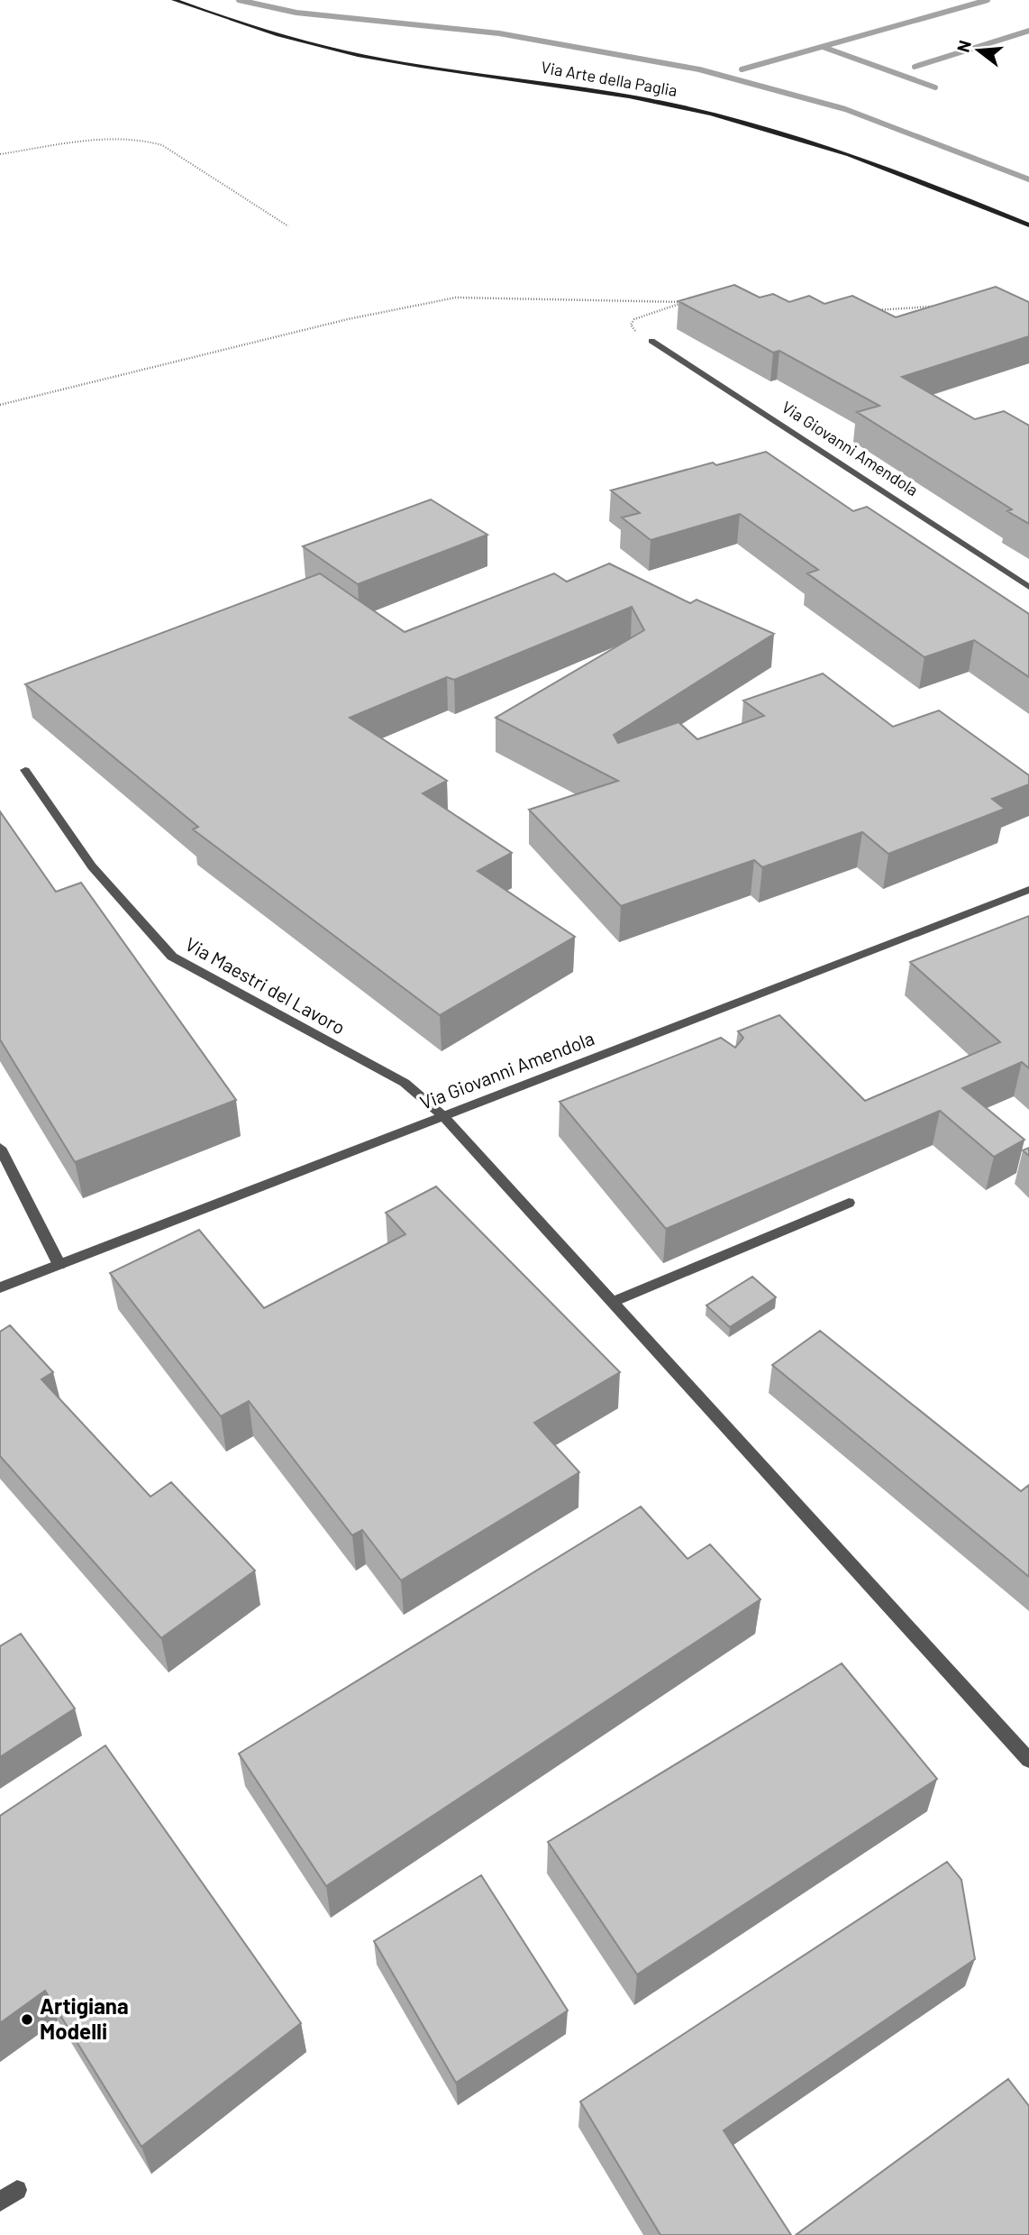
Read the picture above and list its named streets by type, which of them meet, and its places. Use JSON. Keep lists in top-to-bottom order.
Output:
{
  "streets": {
    "main road": ["Via Arte della Paglia"],
    "street": ["Via Giovanni Amendola", "Via Maestri del Lavoro"]
  },
  "crossings": [
    ["Via Giovanni Amendola", "Via Maestri del Lavoro"]
  ],
  "places": ["Artigiana Modelli"],
  "north": "left"
}
